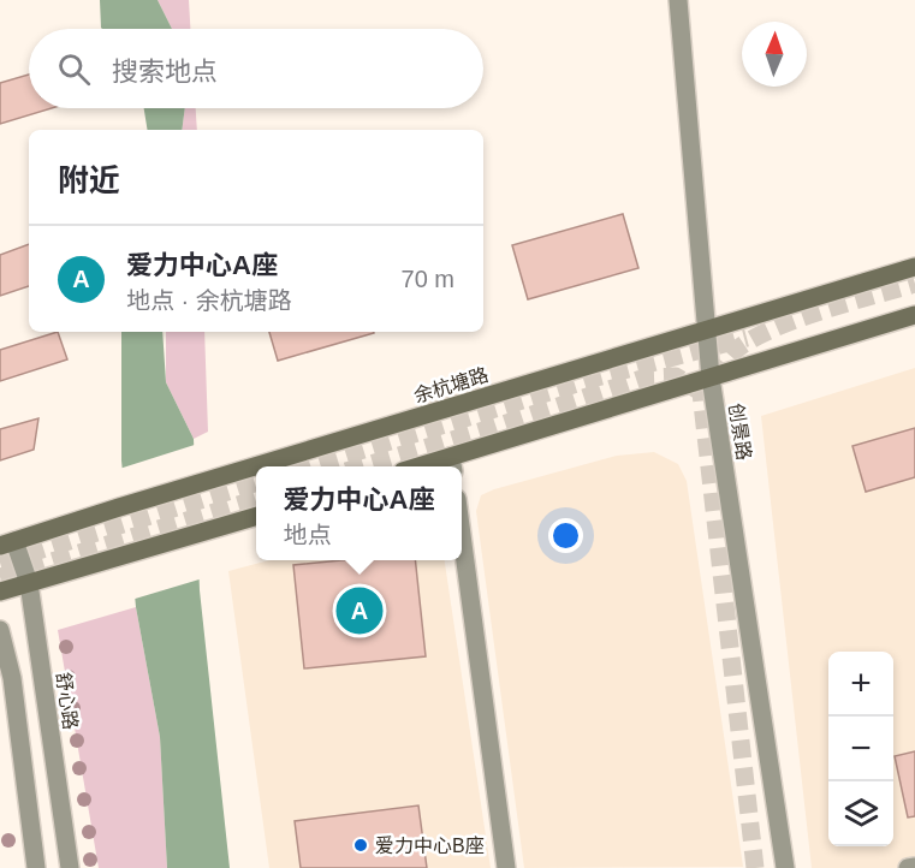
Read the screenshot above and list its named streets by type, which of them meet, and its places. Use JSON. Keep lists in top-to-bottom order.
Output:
{
  "streets": {
    "main road": ["余杭塘路"],
    "street": ["创景路", "舒心路"]
  },
  "crossings": [
    ["余杭塘路", "创景路"],
    ["余杭塘路", "舒心路"]
  ],
  "places": ["爱力中心B座"],
  "north": "top",
  "page": {
    "search": "搜索地点",
    "heading": "附近",
    "list": [
      {
        "mark": "A",
        "name": "爱力中心A座",
        "note": "地点 · 余杭塘路",
        "value": "70 m"
      }
    ],
    "popup": ["爱力中心A座", "地点"],
    "pins": "A",
    "map_buttons": ["+", "−"]
  }
}
